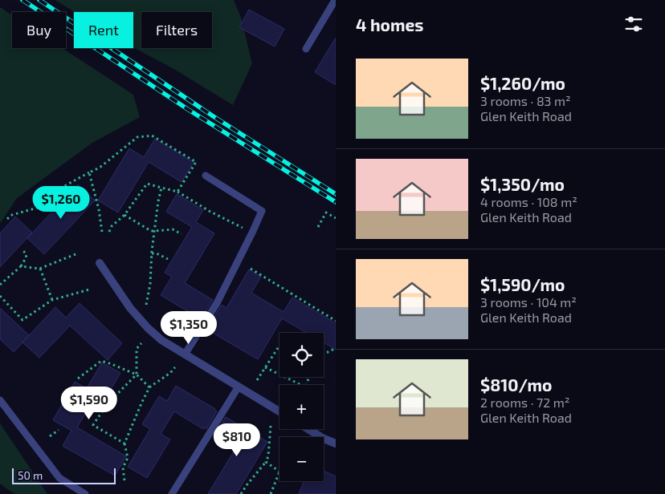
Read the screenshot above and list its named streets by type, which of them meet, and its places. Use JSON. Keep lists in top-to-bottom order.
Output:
{
  "scale_bar": "50 m",
  "page": {
    "heading": "4 homes",
    "chip": ["Buy", "Rent", "Filters"],
    "list": [
      {
        "name": "$1,260/mo",
        "note": "3 rooms · 83 m² · Glen Keith Road"
      },
      {
        "name": "$1,350/mo",
        "note": "4 rooms · 108 m² · Glen Keith Road"
      },
      {
        "name": "$1,590/mo",
        "note": "3 rooms · 104 m² · Glen Keith Road"
      },
      {
        "name": "$810/mo",
        "note": "2 rooms · 72 m² · Glen Keith Road"
      }
    ],
    "price": [
      "$1,260",
      "$1,350",
      "$1,590",
      "$810"
    ],
    "map_buttons": ["+", "−"],
    "scale": "50 m"
  }
}
